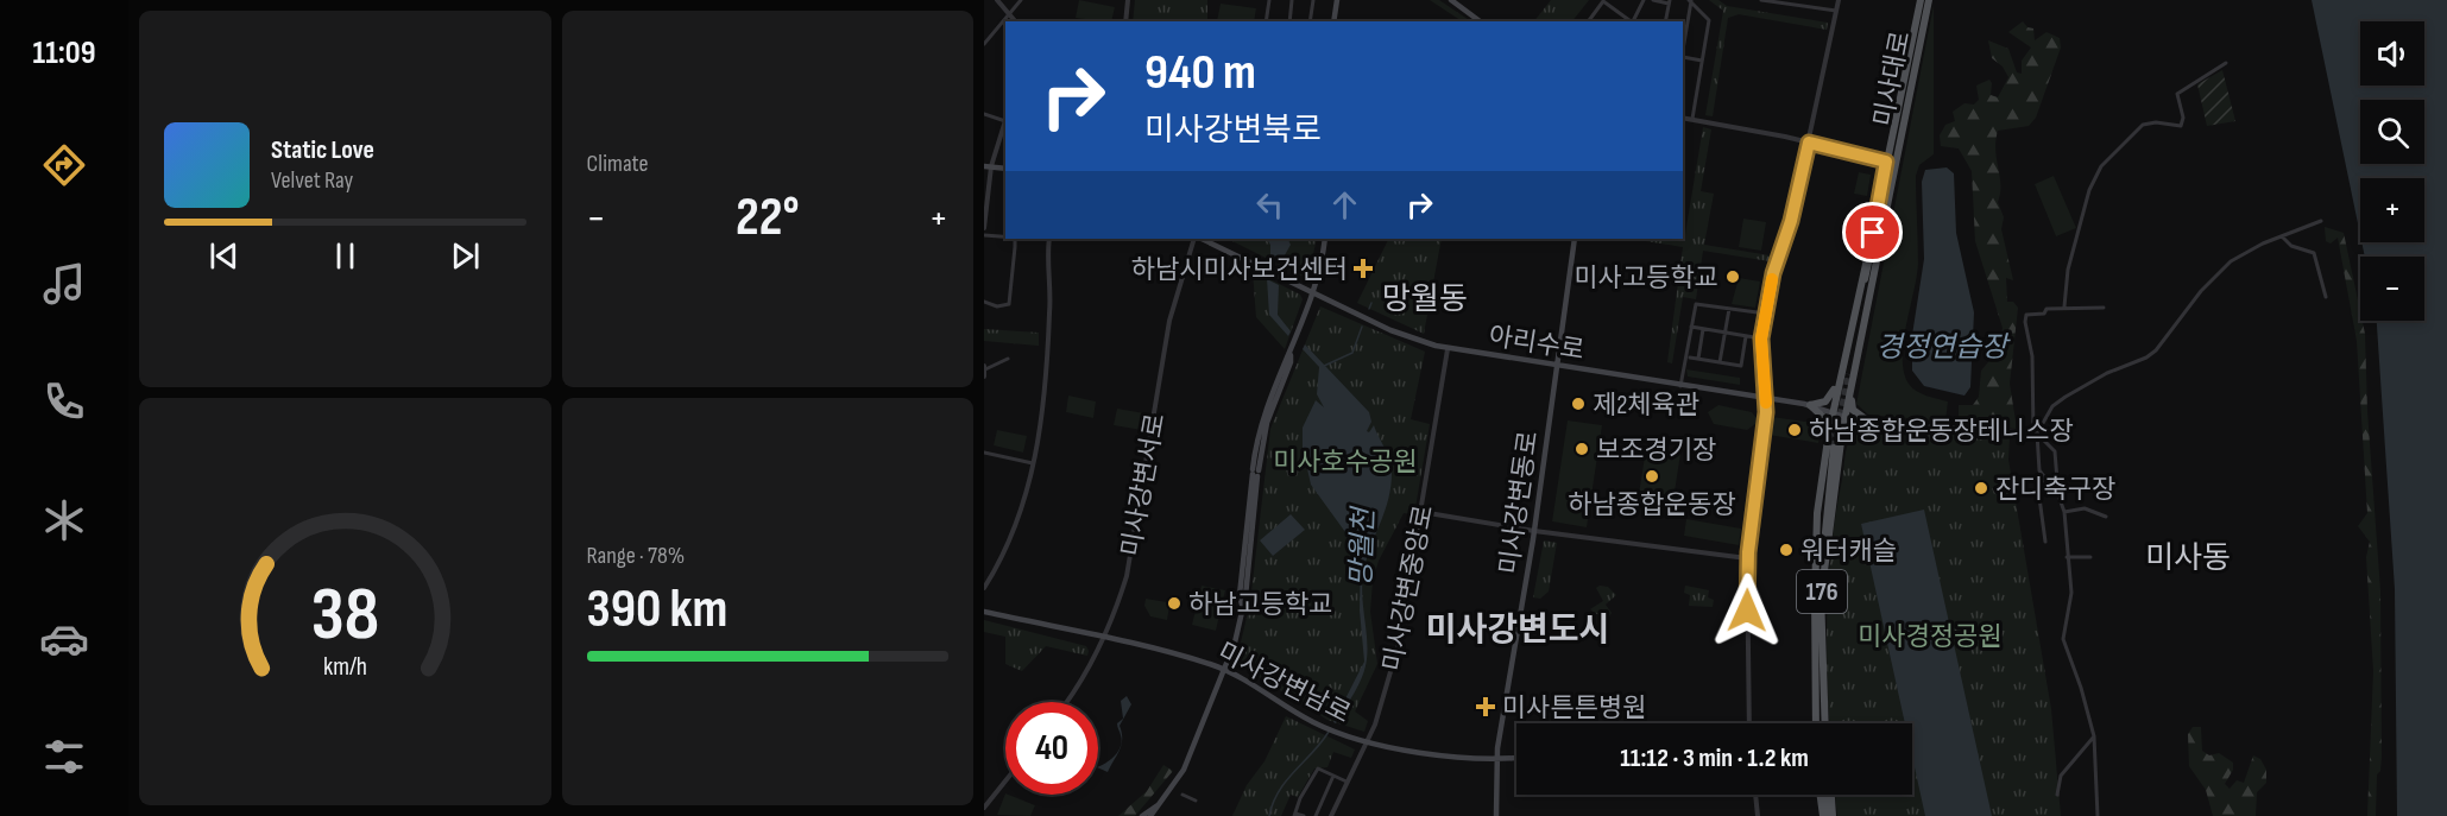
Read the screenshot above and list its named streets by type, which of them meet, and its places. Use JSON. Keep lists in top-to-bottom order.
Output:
{
  "streets": {
    "main road": [
      "미사대로",
      "아리수로",
      "미사강변동로",
      "176",
      "미사강변남로"
    ],
    "street": ["미사강변서로", "미사강변중앙로"]
  },
  "crossings": [
    ["아리수로", "미사강변동로"],
    ["아리수로", "미사강변중앙로"],
    ["미사강변서로", "미사강변남로"],
    ["미사강변동로", "미사강변남로"],
    ["미사강변중앙로", "미사강변남로"]
  ],
  "districts": ["망월동", "미사동", "미사강변도시"],
  "water": ["경정연습장", "망월천"],
  "parks": ["미사호수공원", "미사경정공원"],
  "places": {
    "health": ["하남시미사보건센터", "미사튼튼병원"],
    "other": [
      "미사고등학교",
      "제2체육관",
      "하남종합운동장테니스장",
      "보조경기장",
      "하남종합운동장",
      "잔디축구장",
      "워터캐슬",
      "하남고등학교"
    ]
  },
  "page": {
    "tabs": "11:09",
    "tile": [
      "Climate",
      ["Range · 78%", "390 km"]
    ],
    "map_buttons": ["+", "−"],
    "turn": ["940 m", "미사강변북로"],
    "song": ["Static Love", "Velvet Ray"],
    "heat": ["−", "22°", "+"],
    "limit": "40",
    "trip": "11:12 · 3 min · 1.2 km",
    "gauge": ["38", "km/h"]
  }
}
